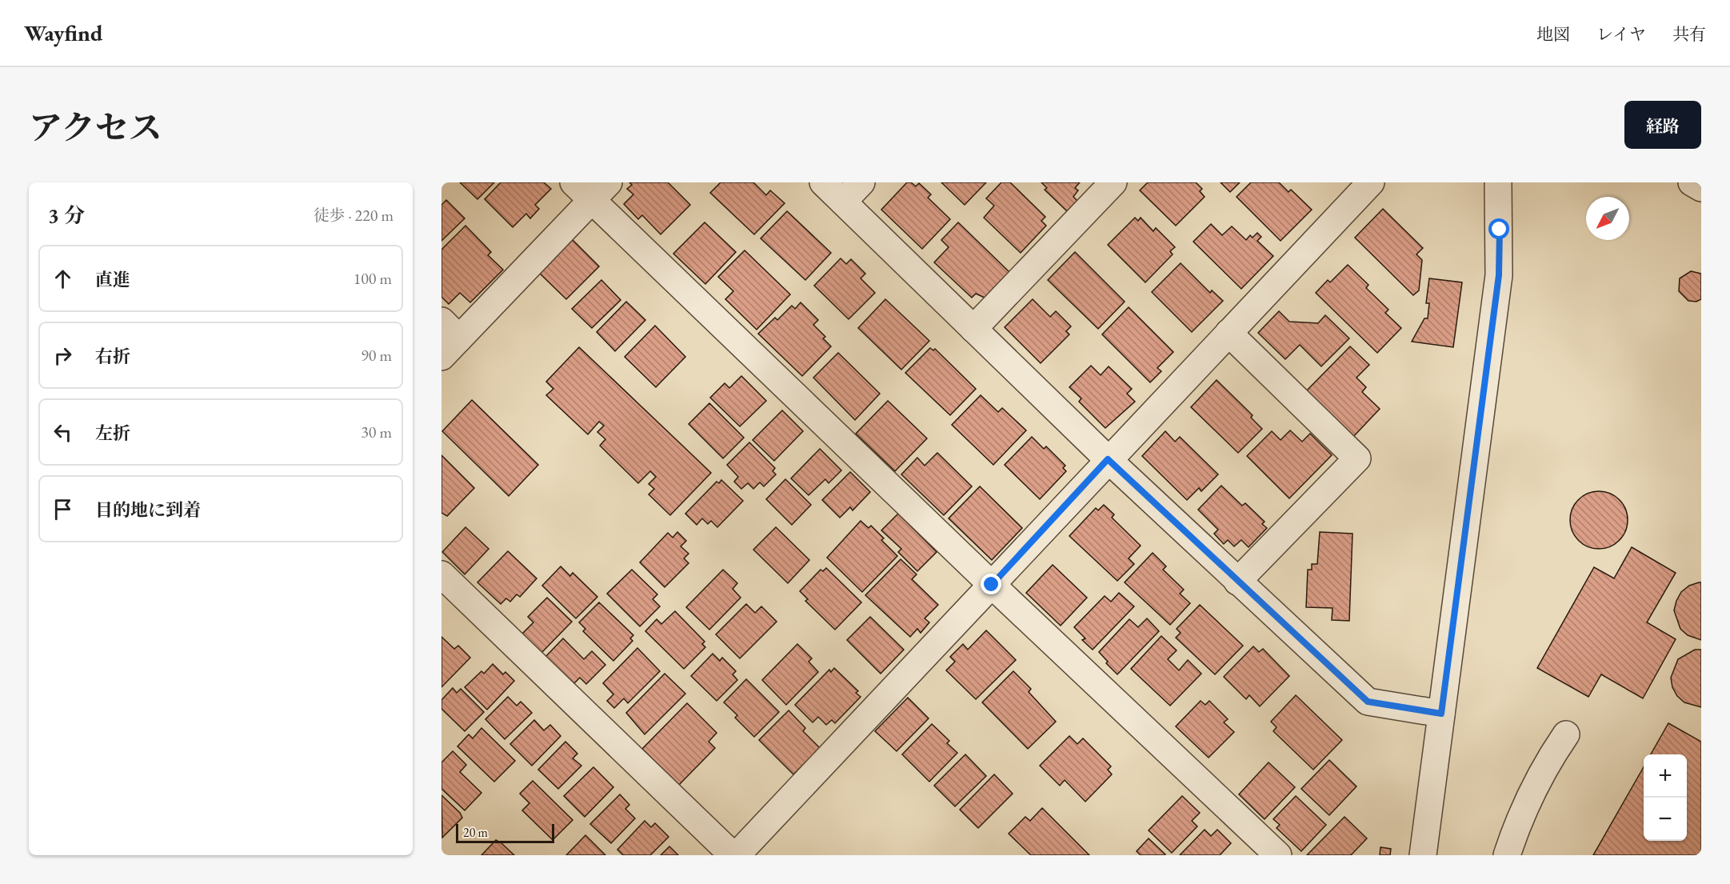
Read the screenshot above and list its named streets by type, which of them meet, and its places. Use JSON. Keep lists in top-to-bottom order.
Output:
{
  "scale_bar": "20 m",
  "north": "bottom left",
  "page": {
    "header": "Wayfind",
    "nav": ["地図", "レイヤ", "共有"],
    "title": "アクセス",
    "buttons": "経路",
    "heading": ["3 分", "徒歩 · 220 m"],
    "list": [
      ["直進", "100 m"],
      ["右折", "90 m"],
      ["左折", "30 m"],
      "目的地に到着"
    ],
    "map_buttons": ["+", "−"],
    "scale": "20 m"
  }
}
